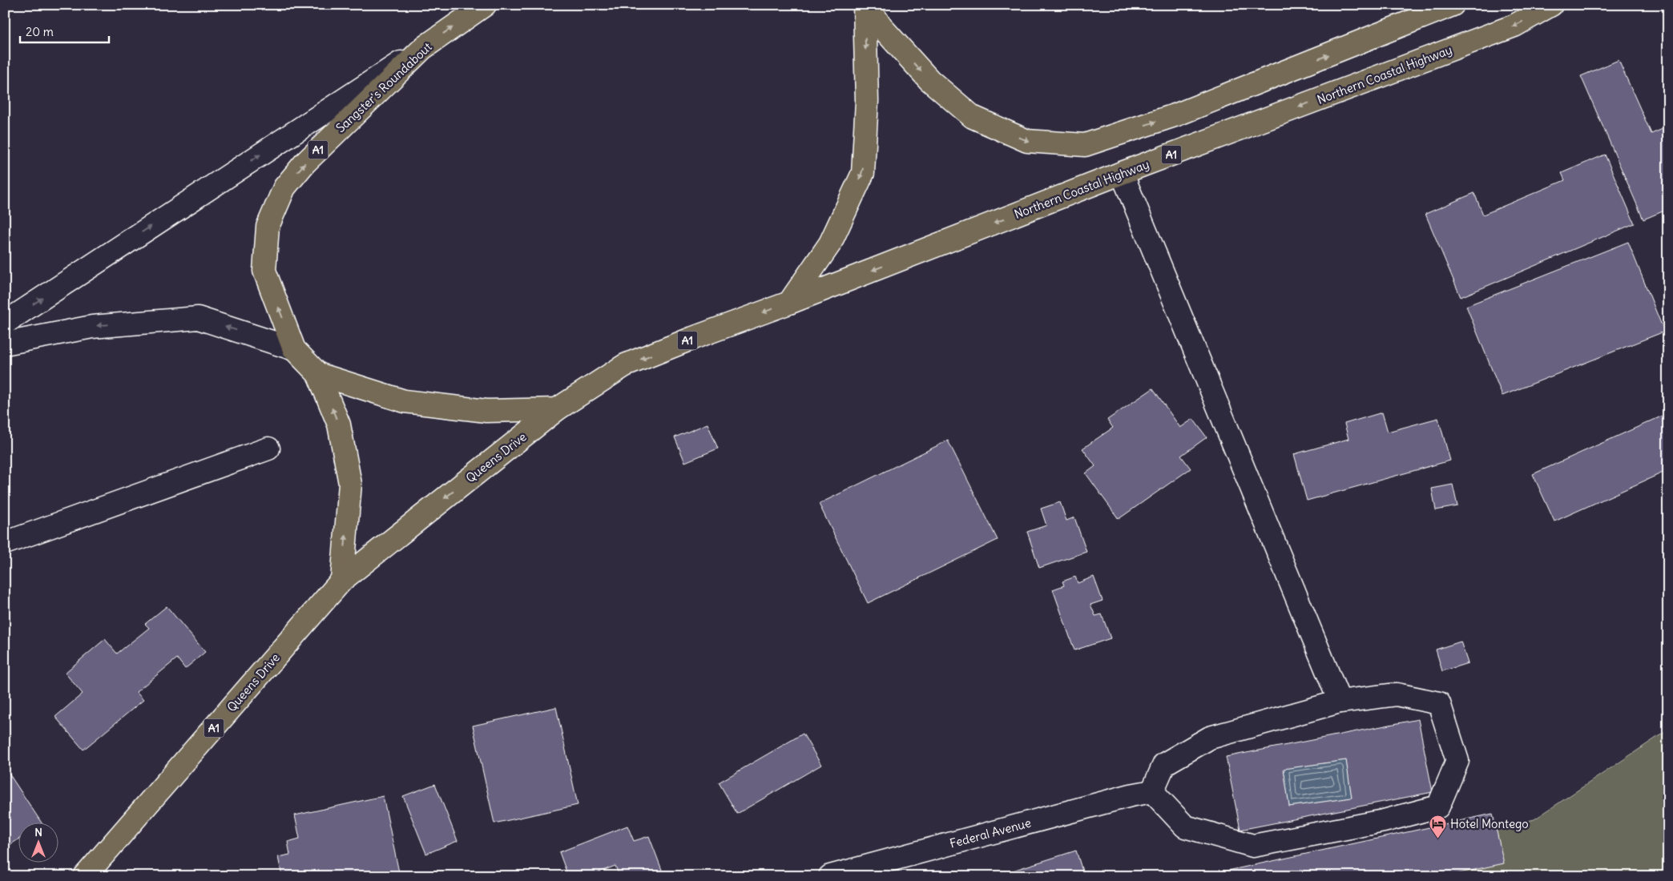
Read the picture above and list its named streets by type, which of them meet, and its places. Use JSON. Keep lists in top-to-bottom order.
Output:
{
  "streets": {
    "main road": [
      "Northern Coastal Highway",
      "Sangster's Roundabout",
      "A1",
      "Queens Drive"
    ],
    "street": ["Federal Avenue"]
  },
  "crossings": [
    ["Northern Coastal Highway", "A1"],
    ["Sangster's Roundabout", "A1"],
    ["Sangster's Roundabout", "Queens Drive"],
    ["A1", "Queens Drive"]
  ],
  "one_way": ["Northern Coastal Highway", "Sangster's Roundabout", "Queens Drive"],
  "places": {
    "hotel": ["Hotel Montego"]
  },
  "scale_bar": "20 m",
  "north": "top"
}
